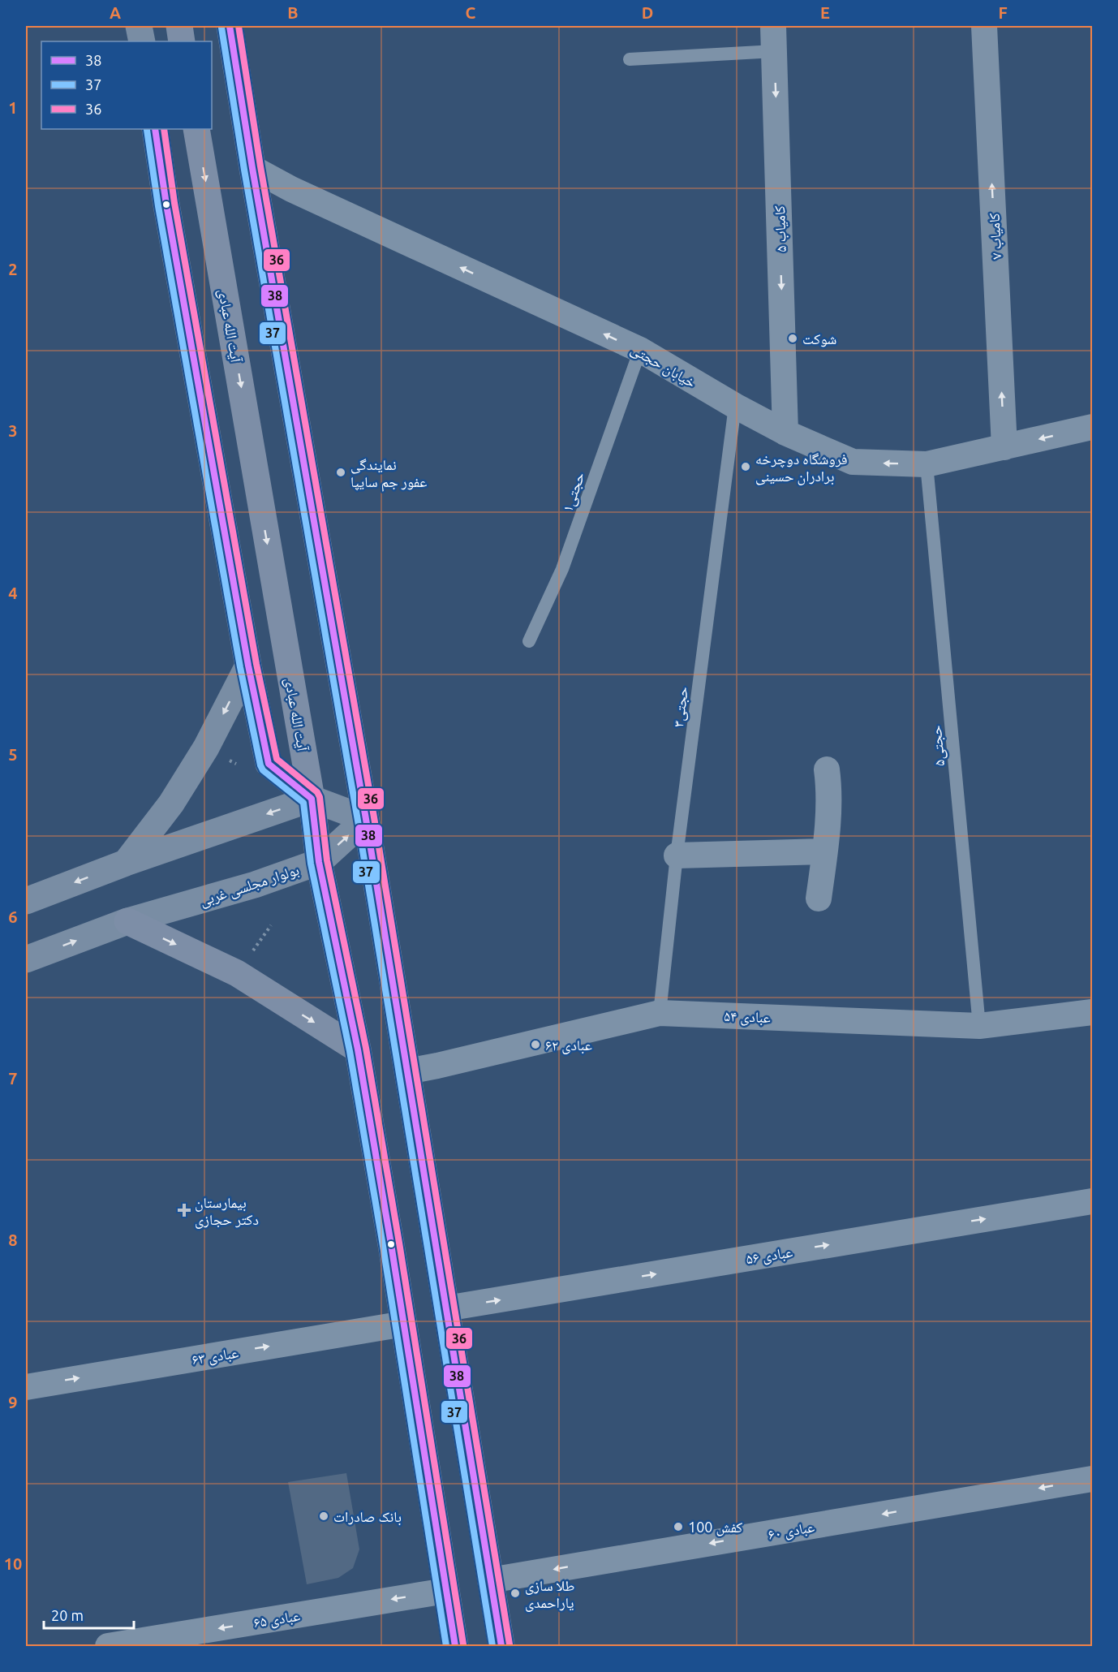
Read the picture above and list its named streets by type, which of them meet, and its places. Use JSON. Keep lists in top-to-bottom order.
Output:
{
  "streets": {
    "main road": ["آیت الله عبادی", "بولوار مجلسی غربی"],
    "street": [
      "کامیاب ۵",
      "کامیاب ۷",
      "خیابان حجتی",
      "عبادی ۵۴",
      "عبادی ۵۶",
      "عبادی ۶۳",
      "عبادی ۶۰",
      "عبادی ۶۵"
    ],
    "lane": ["حجتی۱", "حجتی۳", "حجتی۵"]
  },
  "crossings": [
    ["کامیاب ۵", "خیابان حجتی"],
    ["کامیاب ۷", "خیابان حجتی"],
    ["آیت الله عبادی", "بولوار مجلسی غربی"],
    ["آیت الله عبادی", "عبادی ۶۳"],
    ["آیت الله عبادی", "عبادی ۶۵"],
    ["خیابان حجتی", "حجتی۱"],
    ["خیابان حجتی", "حجتی۳"],
    ["خیابان حجتی", "حجتی۵"],
    ["حجتی۳", "عبادی ۵۴"],
    ["حجتی۵", "عبادی ۵۴"]
  ],
  "one_way": [
    "کامیاب ۵",
    "کامیاب ۷",
    "خیابان حجتی",
    "عبادی ۵۶",
    "عبادی ۶۳",
    "عبادی ۶۰",
    "عبادی ۶۵"
  ],
  "places": {
    "other": [
      "شوكت",
      "فروشگاه دوچرخه برادران حسینی",
      "نمایندگی عفور جم سایپا",
      "عبادی ۶۲",
      "بانک صادرات",
      "کفش 100",
      "طلا سازی یاراحمدی"
    ],
    "health": ["بیمارستان دکتر حجازی"]
  },
  "lines": ["transit line 38", "transit line 36", "transit line 37"],
  "legend": ["38", "37", "36"],
  "scale_bar": "20 m",
  "grid": {
    "columns": [
      "A",
      "B",
      "C",
      "D",
      "E",
      "F"
    ],
    "rows": [
      "1",
      "2",
      "3",
      "4",
      "5",
      "6",
      "7",
      "8",
      "9",
      "10"
    ]
  }
}
